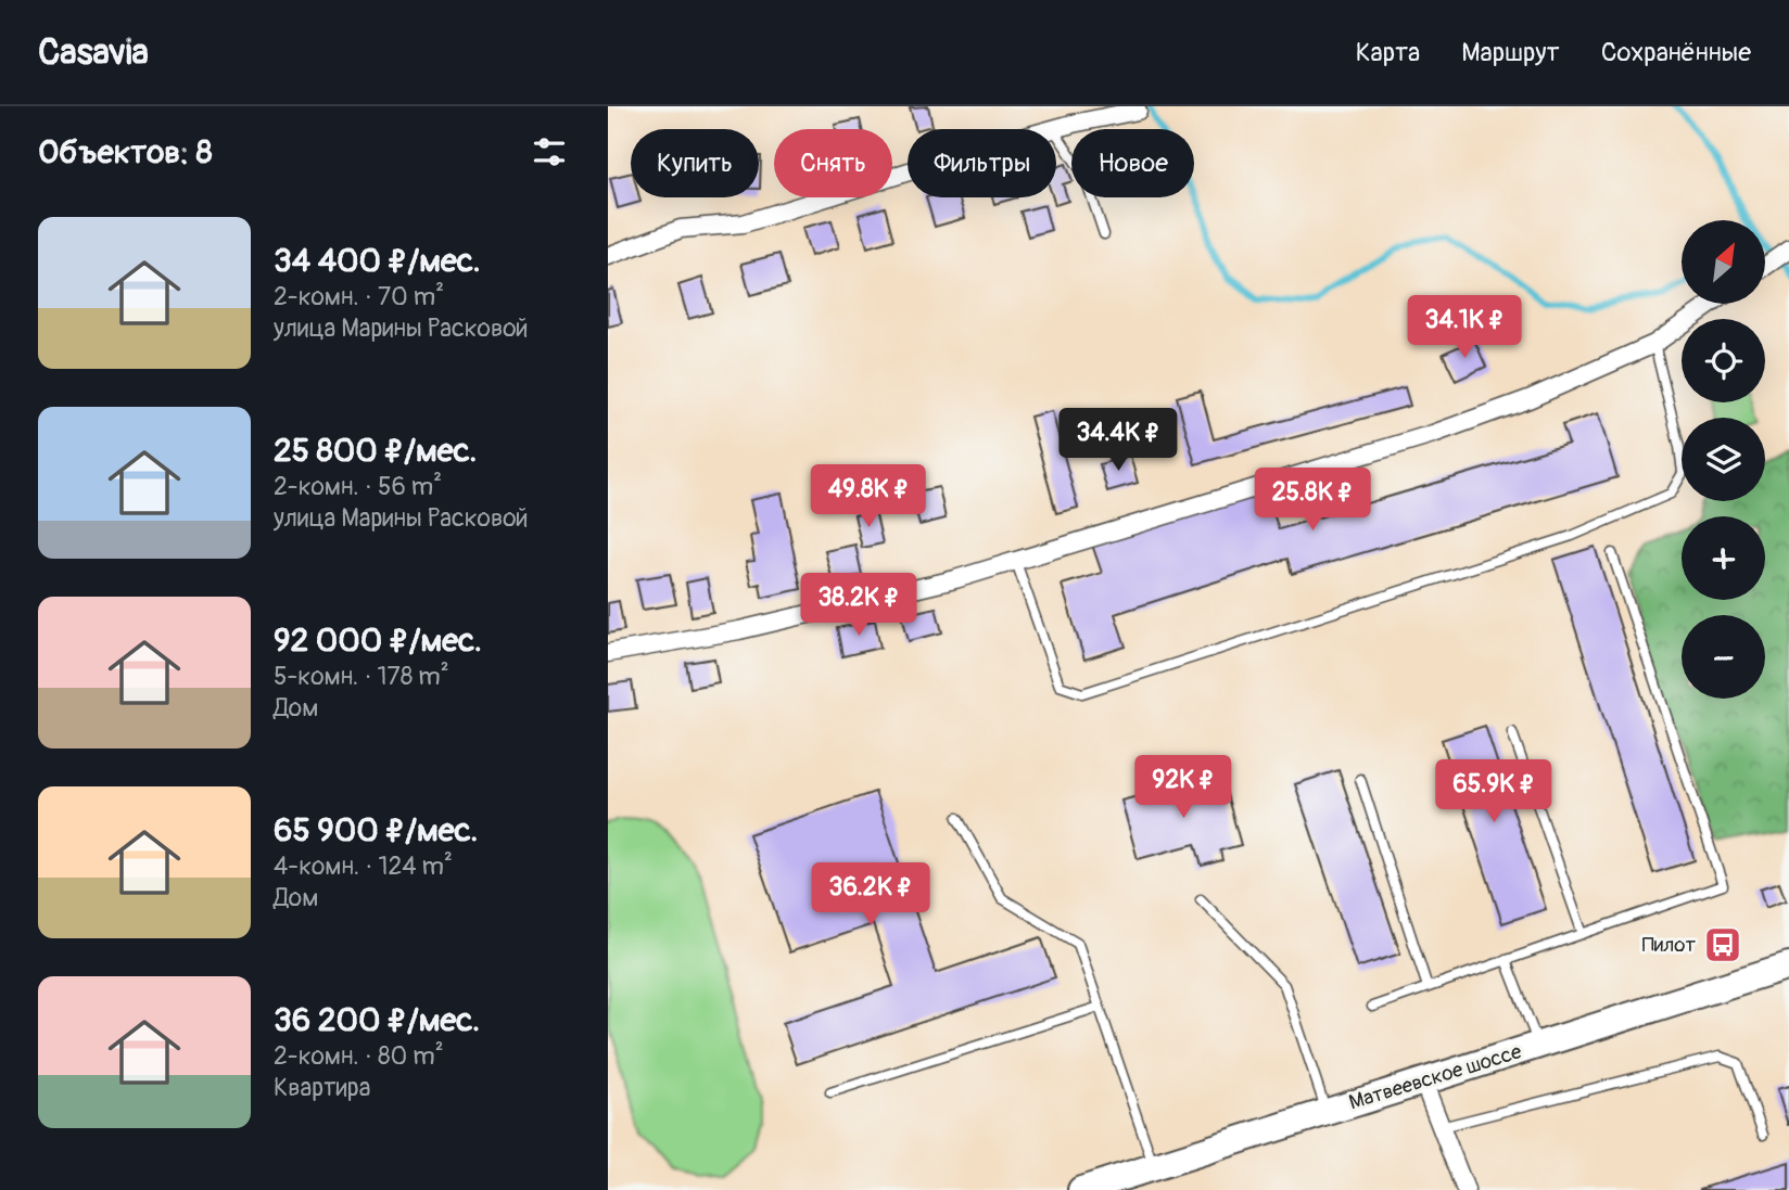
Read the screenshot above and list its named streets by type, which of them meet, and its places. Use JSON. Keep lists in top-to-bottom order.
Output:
{
  "streets": {
    "main road": ["Матвеевское шоссе"]
  },
  "places": {
    "bus stop": ["Пилот"]
  },
  "north": "top right",
  "page": {
    "header": "Casavia",
    "nav": ["Карта", "Маршрут", "Сохранённые"],
    "heading": "Объектов: 8",
    "chip": [
      "Купить",
      "Снять",
      "Фильтры",
      "Новое"
    ],
    "list": [
      {
        "name": "34 400 ₽/мес.",
        "note": "2-комн. · 70 m² · улица Марины Расковой"
      },
      {
        "name": "25 800 ₽/мес.",
        "note": "2-комн. · 56 m² · улица Марины Расковой"
      },
      {
        "name": "92 000 ₽/мес.",
        "note": "5-комн. · 178 m² · Дом"
      },
      {
        "name": "65 900 ₽/мес.",
        "note": "4-комн. · 124 m² · Дом"
      },
      {
        "name": "36 200 ₽/мес.",
        "note": "2-комн. · 80 m² · Квартира"
      }
    ],
    "map_buttons": ["+", "−"],
    "price": [
      "34.1K ₽",
      "34.4K ₽",
      "49.8K ₽",
      "25.8K ₽",
      "38.2K ₽",
      "92K ₽",
      "65.9K ₽",
      "36.2K ₽"
    ]
  }
}
